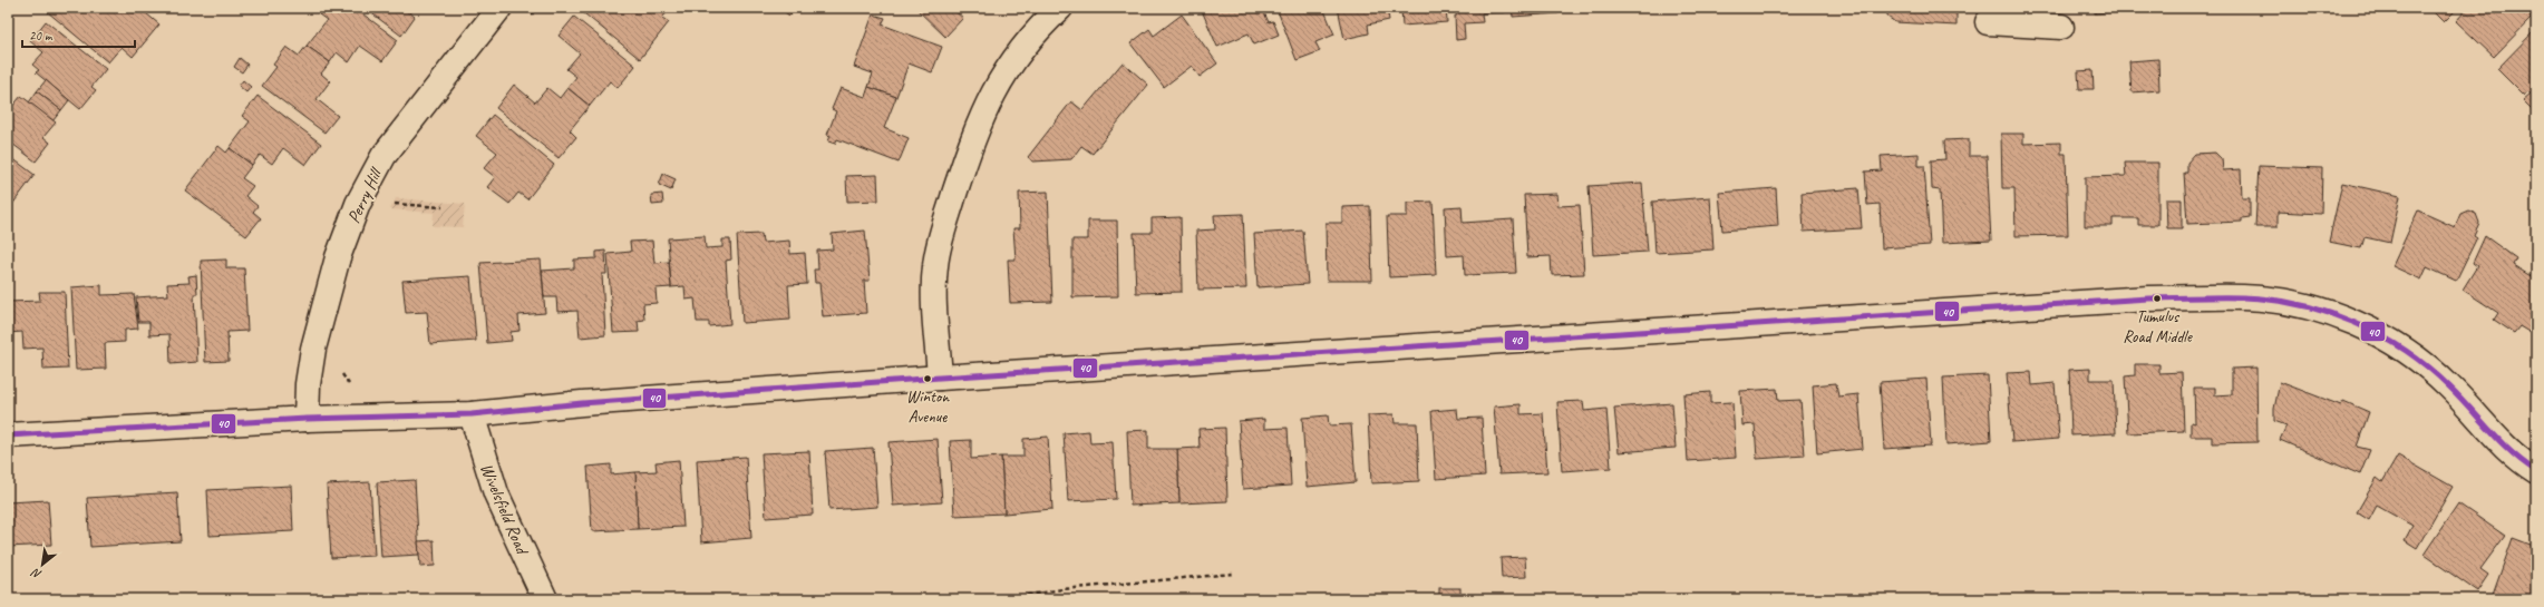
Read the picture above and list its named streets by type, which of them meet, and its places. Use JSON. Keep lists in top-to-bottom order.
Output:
{
  "streets": {
    "street": ["Perry Hill", "Wivelsfield Road"]
  },
  "places": ["Tumulus Road Middle", "Winton Avenue"],
  "lines": ["transit line 40"],
  "scale_bar": "20 m",
  "north": "bottom left"
}
